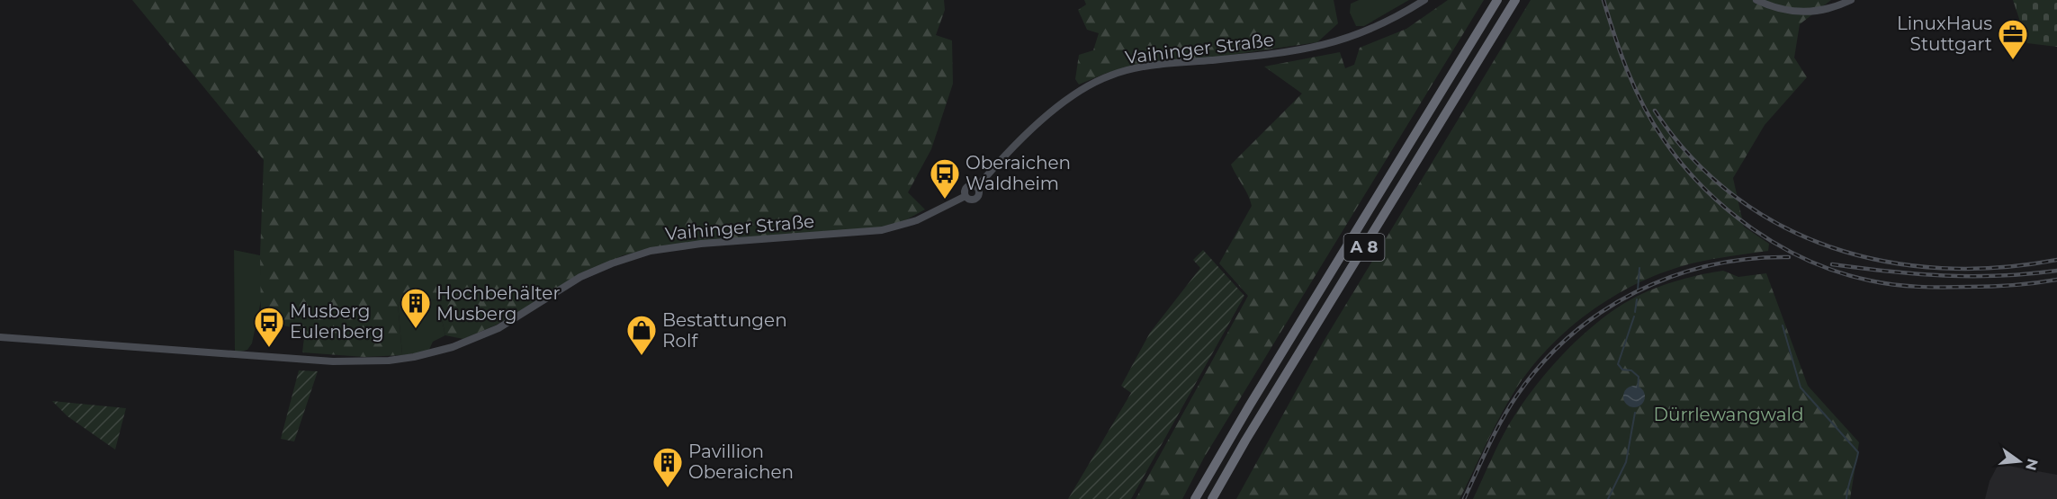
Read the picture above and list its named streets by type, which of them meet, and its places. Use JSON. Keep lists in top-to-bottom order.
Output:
{
  "streets": {
    "highway": ["A 8"],
    "main road": ["Vaihinger Straße"]
  },
  "parks": ["Dürrlewangwald"],
  "places": {
    "office": ["LinuxHaus Stuttgart"],
    "bus stop": ["Oberaichen Waldheim", "Musberg Eulenberg"],
    "building": ["Hochbehälter Musberg", "Pavillion Oberaichen"],
    "shop": ["Bestattungen Rolf"]
  },
  "north": "right"
}
